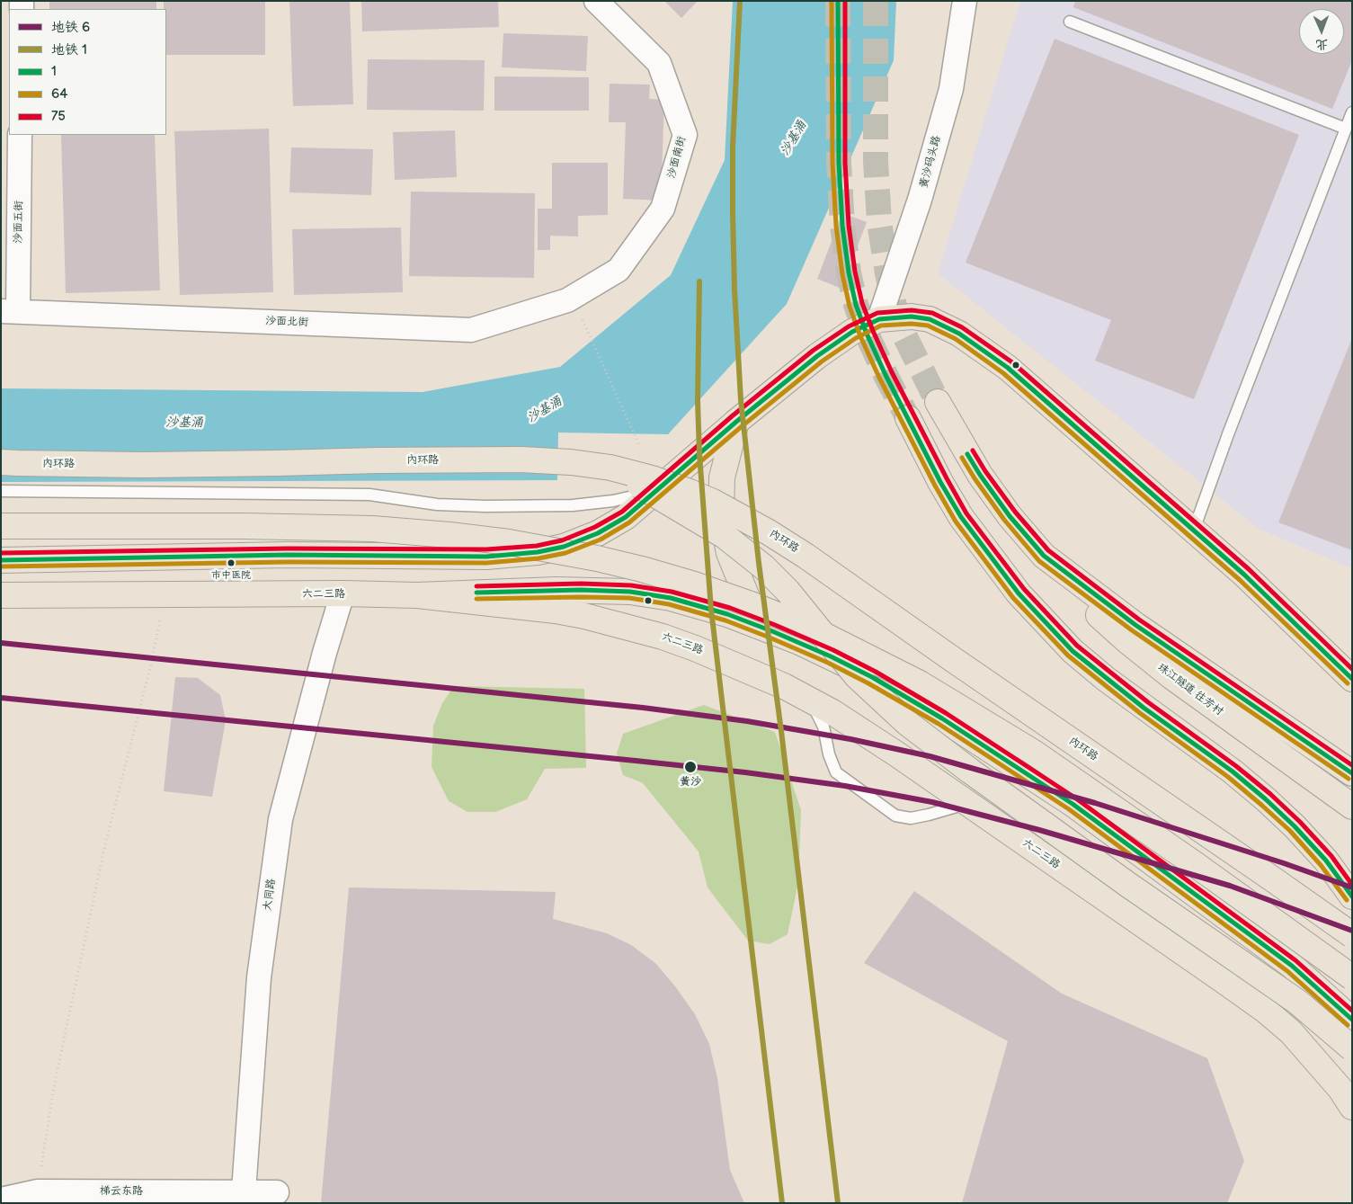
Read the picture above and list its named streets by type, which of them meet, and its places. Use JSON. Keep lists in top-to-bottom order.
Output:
{
  "streets": {
    "main road": ["内环路", "六二三路", "珠江隧道 往芳村"],
    "street": [
      "沙面南街",
      "黄沙码头路",
      "沙面五街",
      "沙面北街",
      "大同路",
      "梯云东路"
    ]
  },
  "crossings": [
    ["沙面南街", "沙面北街"],
    ["沙面五街", "沙面北街"],
    ["六二三路", "大同路"],
    ["大同路", "梯云东路"]
  ],
  "water": ["沙基涌"],
  "places": ["市中医院", "黄沙"],
  "lines": [
    "metro line 1",
    "transit line 1",
    "transit line 64",
    "transit line 75",
    "metro line 6"
  ],
  "legend": [
    "地铁 6",
    "地铁 1",
    "1",
    "64",
    "75"
  ],
  "north": "bottom"
}
